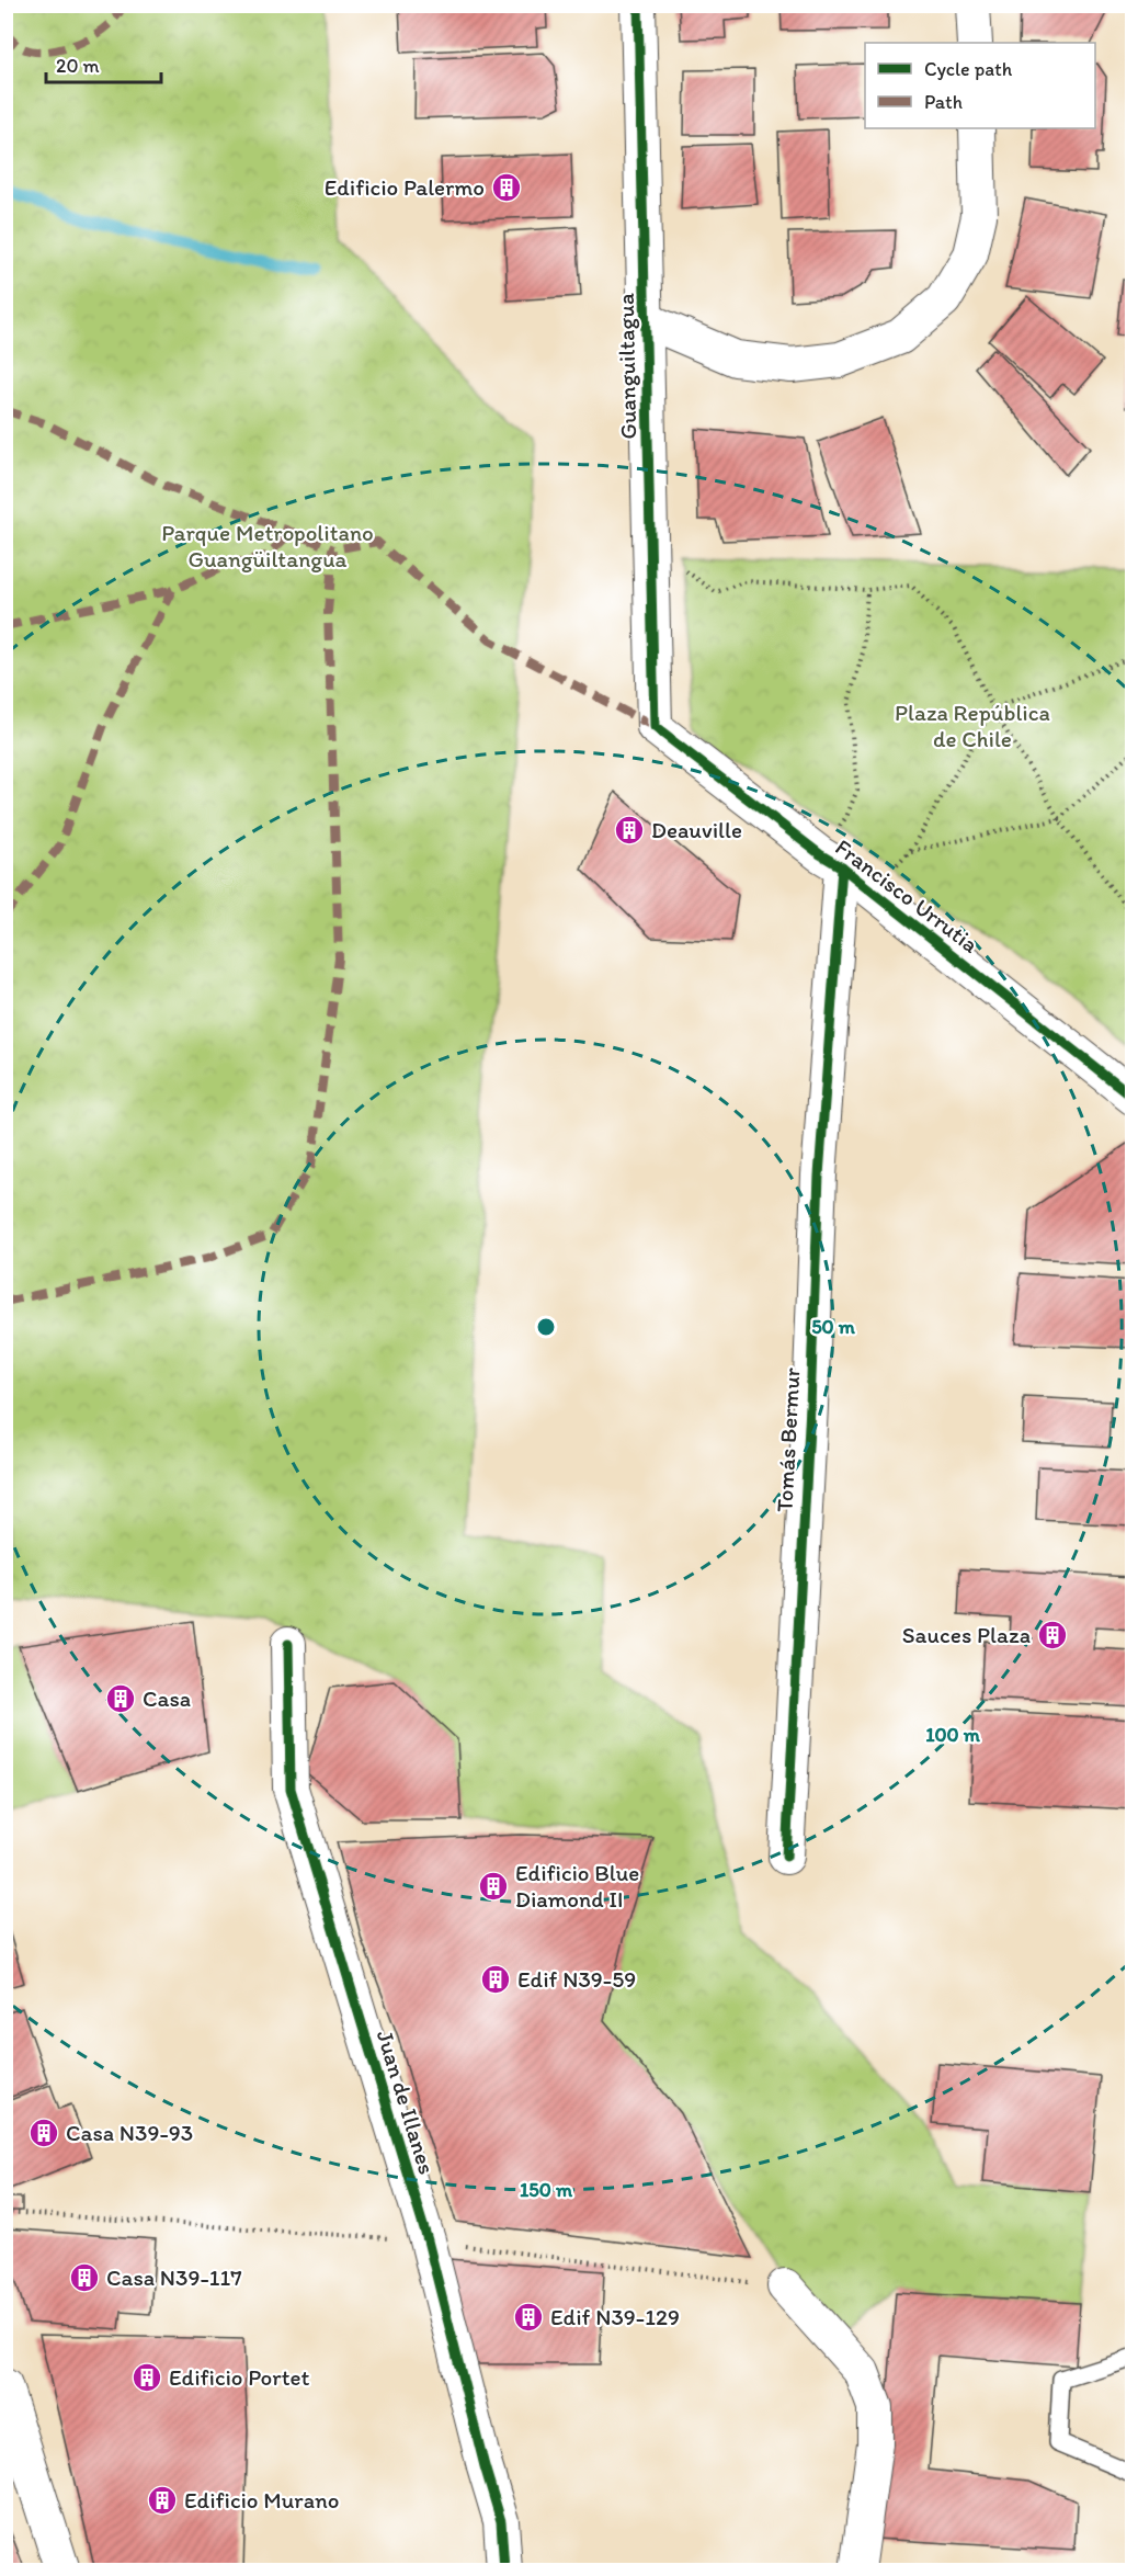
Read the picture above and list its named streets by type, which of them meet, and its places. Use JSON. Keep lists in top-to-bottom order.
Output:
{
  "streets": {
    "street": [
      "Guanguiltagua",
      "Francisco Urrutia",
      "Tomás Bermur",
      "Juan de Illanes"
    ]
  },
  "crossings": [
    ["Guanguiltagua", "Francisco Urrutia"],
    ["Francisco Urrutia", "Tomás Bermur"]
  ],
  "parks": ["Parque Metropolitano Guangüiltangua", "Plaza República de Chile"],
  "places": {
    "building": [
      "Edificio Palermo",
      "Deauville",
      "Sauces Plaza",
      "Casa",
      "Edificio Blue Diamond II",
      "Edif N39-59",
      "Casa N39-93",
      "Casa N39-117",
      "Edif N39-129",
      "Edificio Portet",
      "Edificio Murano"
    ]
  },
  "legend": ["Cycle path", "Path"],
  "scale_bar": "20 m",
  "rings": ["50 m", "100 m", "150 m"]
}
